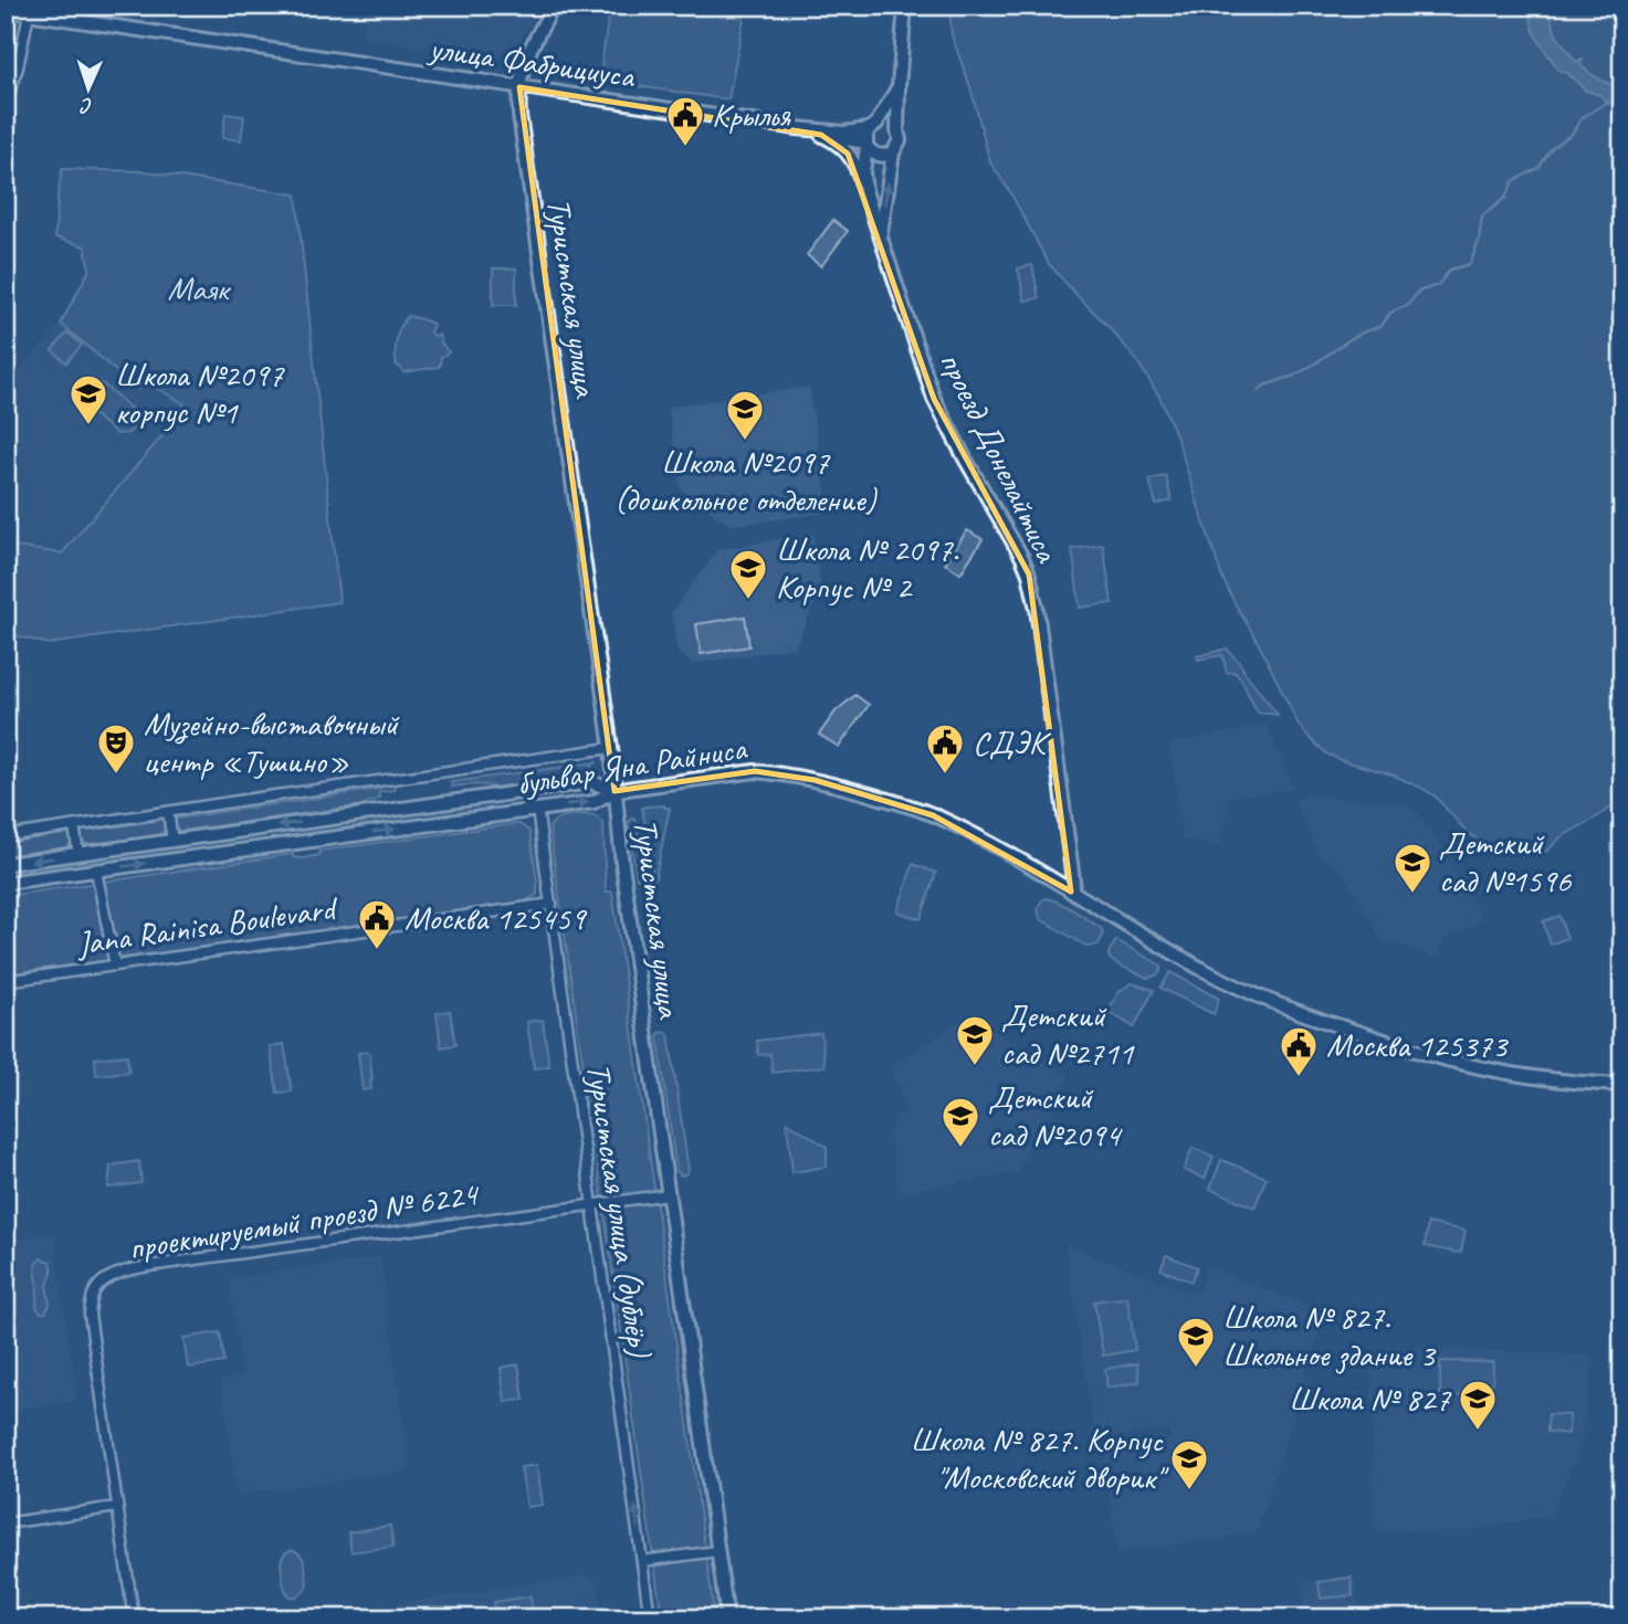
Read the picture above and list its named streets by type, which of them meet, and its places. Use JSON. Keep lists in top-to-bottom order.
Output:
{
  "streets": {
    "main road": [
      "улица Фабрициуса",
      "Туристская улица",
      "проезд Донелайтиса",
      "бульвар Яна Райниса"
    ],
    "street": ["Jana Rainisa Boulevard", "Туристская улица (дублёр)", "проектируемый проезд № 6224"]
  },
  "crossings": [
    ["улица Фабрициуса", "Туристская улица"],
    ["улица Фабрициуса", "проезд Донелайтиса"],
    ["Туристская улица", "бульвар Яна Райниса"],
    ["Туристская улица", "проектируемый проезд № 6224"],
    ["проезд Донелайтиса", "бульвар Яна Райниса"],
    ["бульвар Яна Райниса", "Туристская улица (дублёр)"],
    ["Jana Rainisa Boulevard", "Туристская улица (дублёр)"],
    ["Туристская улица (дублёр)", "проектируемый проезд № 6224"]
  ],
  "one_way": ["Туристская улица (дублёр)"],
  "parks": ["Маяк"],
  "places": {
    "public building": [
      "Крылья",
      "СДЭК",
      "Москва 125459",
      "Москва 125373"
    ],
    "school or university": [
      "Школа №2097 корпус №1",
      "Школа №2097 (дошкольное отделение)",
      "Школа № 2097. Корпус № 2",
      "Детский сад №1596",
      "Детский сад №2711",
      "Детский сад №2094",
      "Школа № 827. Школьное здание 3",
      "Школа № 827",
      "Школа № 827. Корпус \"Московский дворик\""
    ],
    "theatre": ["Музейно-выставочный центр «Тушино»"]
  },
  "north": "bottom"
}
